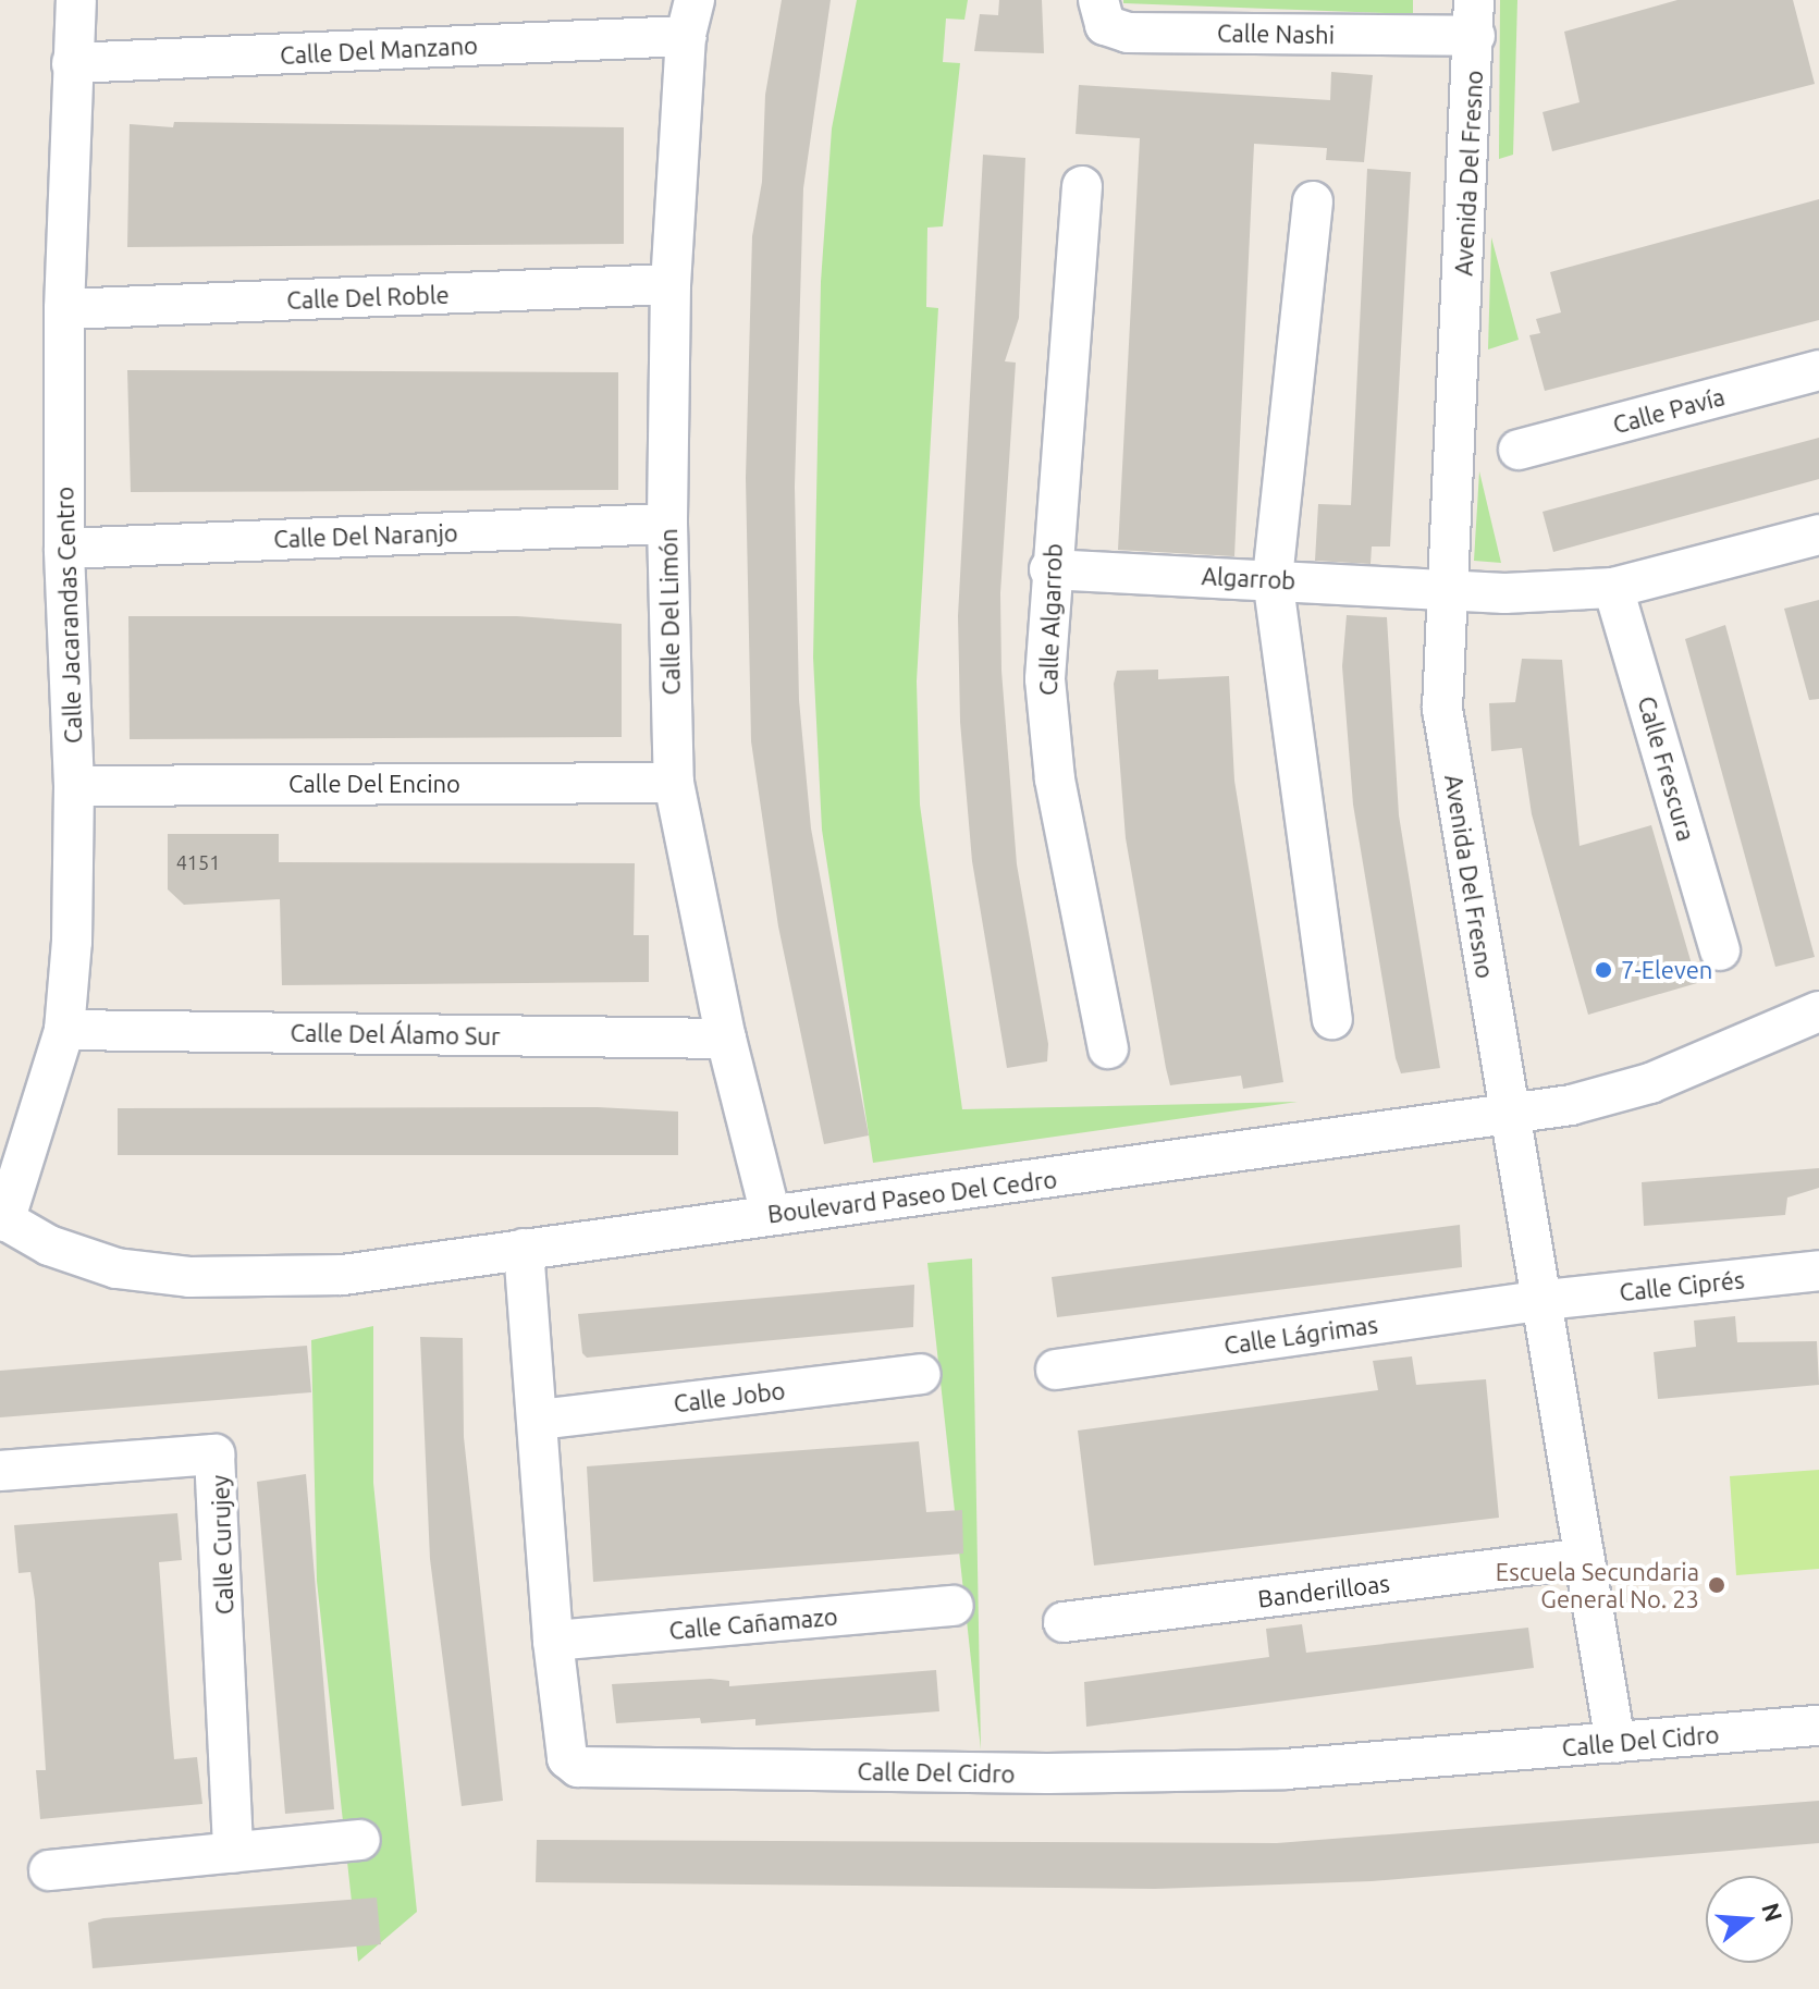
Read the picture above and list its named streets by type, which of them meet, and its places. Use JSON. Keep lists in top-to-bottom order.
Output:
{
  "streets": {
    "street": [
      "Calle Nashi",
      "Calle Del Manzano",
      "Avenida Del Fresno",
      "Calle Del Roble",
      "Calle Pavía",
      "Calle Del Naranjo",
      "Algarrob",
      "Calle Del Limón",
      "Calle Jacarandas Centro",
      "Calle Algarrob",
      "Calle Frescura",
      "Calle Del Encino",
      "Calle Del Álamo Sur",
      "Boulevard Paseo Del Cedro",
      "Calle Ciprés",
      "Calle Lágrimas",
      "Calle Jobo",
      "Calle Curujey",
      "Banderilloas",
      "Calle Cañamazo",
      "Calle Del Cidro"
    ]
  },
  "crossings": [
    ["Calle Nashi", "Avenida Del Fresno"],
    ["Calle Del Manzano", "Calle Del Limón"],
    ["Calle Del Manzano", "Calle Jacarandas Centro"],
    ["Avenida Del Fresno", "Algarrob"],
    ["Avenida Del Fresno", "Boulevard Paseo Del Cedro"],
    ["Avenida Del Fresno", "Calle Ciprés"],
    ["Avenida Del Fresno", "Calle Lágrimas"],
    ["Avenida Del Fresno", "Banderilloas"],
    ["Avenida Del Fresno", "Calle Del Cidro"],
    ["Calle Del Roble", "Calle Del Limón"],
    ["Calle Del Roble", "Calle Jacarandas Centro"],
    ["Calle Del Naranjo", "Calle Del Limón"],
    ["Calle Del Naranjo", "Calle Jacarandas Centro"],
    ["Algarrob", "Calle Algarrob"],
    ["Algarrob", "Calle Frescura"],
    ["Calle Del Limón", "Calle Del Encino"],
    ["Calle Del Limón", "Calle Del Álamo Sur"],
    ["Calle Del Limón", "Boulevard Paseo Del Cedro"],
    ["Calle Jacarandas Centro", "Calle Del Encino"],
    ["Calle Jacarandas Centro", "Calle Del Álamo Sur"],
    ["Calle Jacarandas Centro", "Boulevard Paseo Del Cedro"],
    ["Boulevard Paseo Del Cedro", "Calle Del Cidro"],
    ["Calle Ciprés", "Calle Lágrimas"],
    ["Calle Jobo", "Calle Del Cidro"],
    ["Calle Cañamazo", "Calle Del Cidro"]
  ],
  "places": ["7-Eleven", "Escuela Secundaria General No. 23"],
  "house_numbers": ["4151"],
  "north": "right"
}
